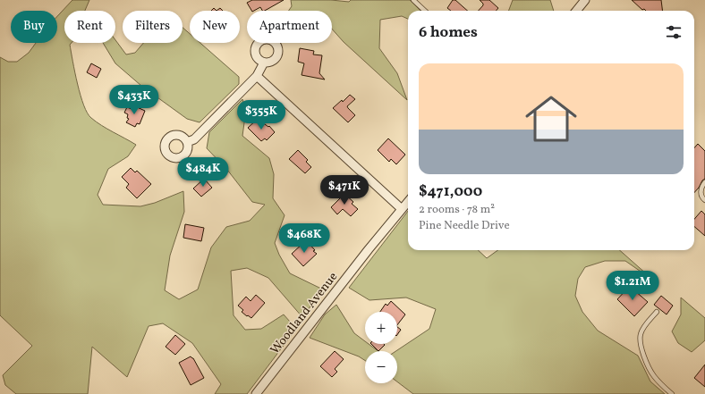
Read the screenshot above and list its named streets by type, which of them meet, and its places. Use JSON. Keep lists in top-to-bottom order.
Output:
{
  "streets": {
    "street": ["Woodland Avenue"]
  },
  "page": {
    "chip": [
      "Buy",
      "Rent",
      "Filters",
      "New",
      "Apartment"
    ],
    "heading": "6 homes",
    "list": [
      {
        "name": "$471,000",
        "note": "2 rooms · 78 m² · Pine Needle Drive"
      }
    ],
    "price": [
      "$433K",
      "$355K",
      "$484K",
      "$471K",
      "$468K",
      "$1.21M"
    ],
    "map_buttons": ["+", "−"]
  }
}
